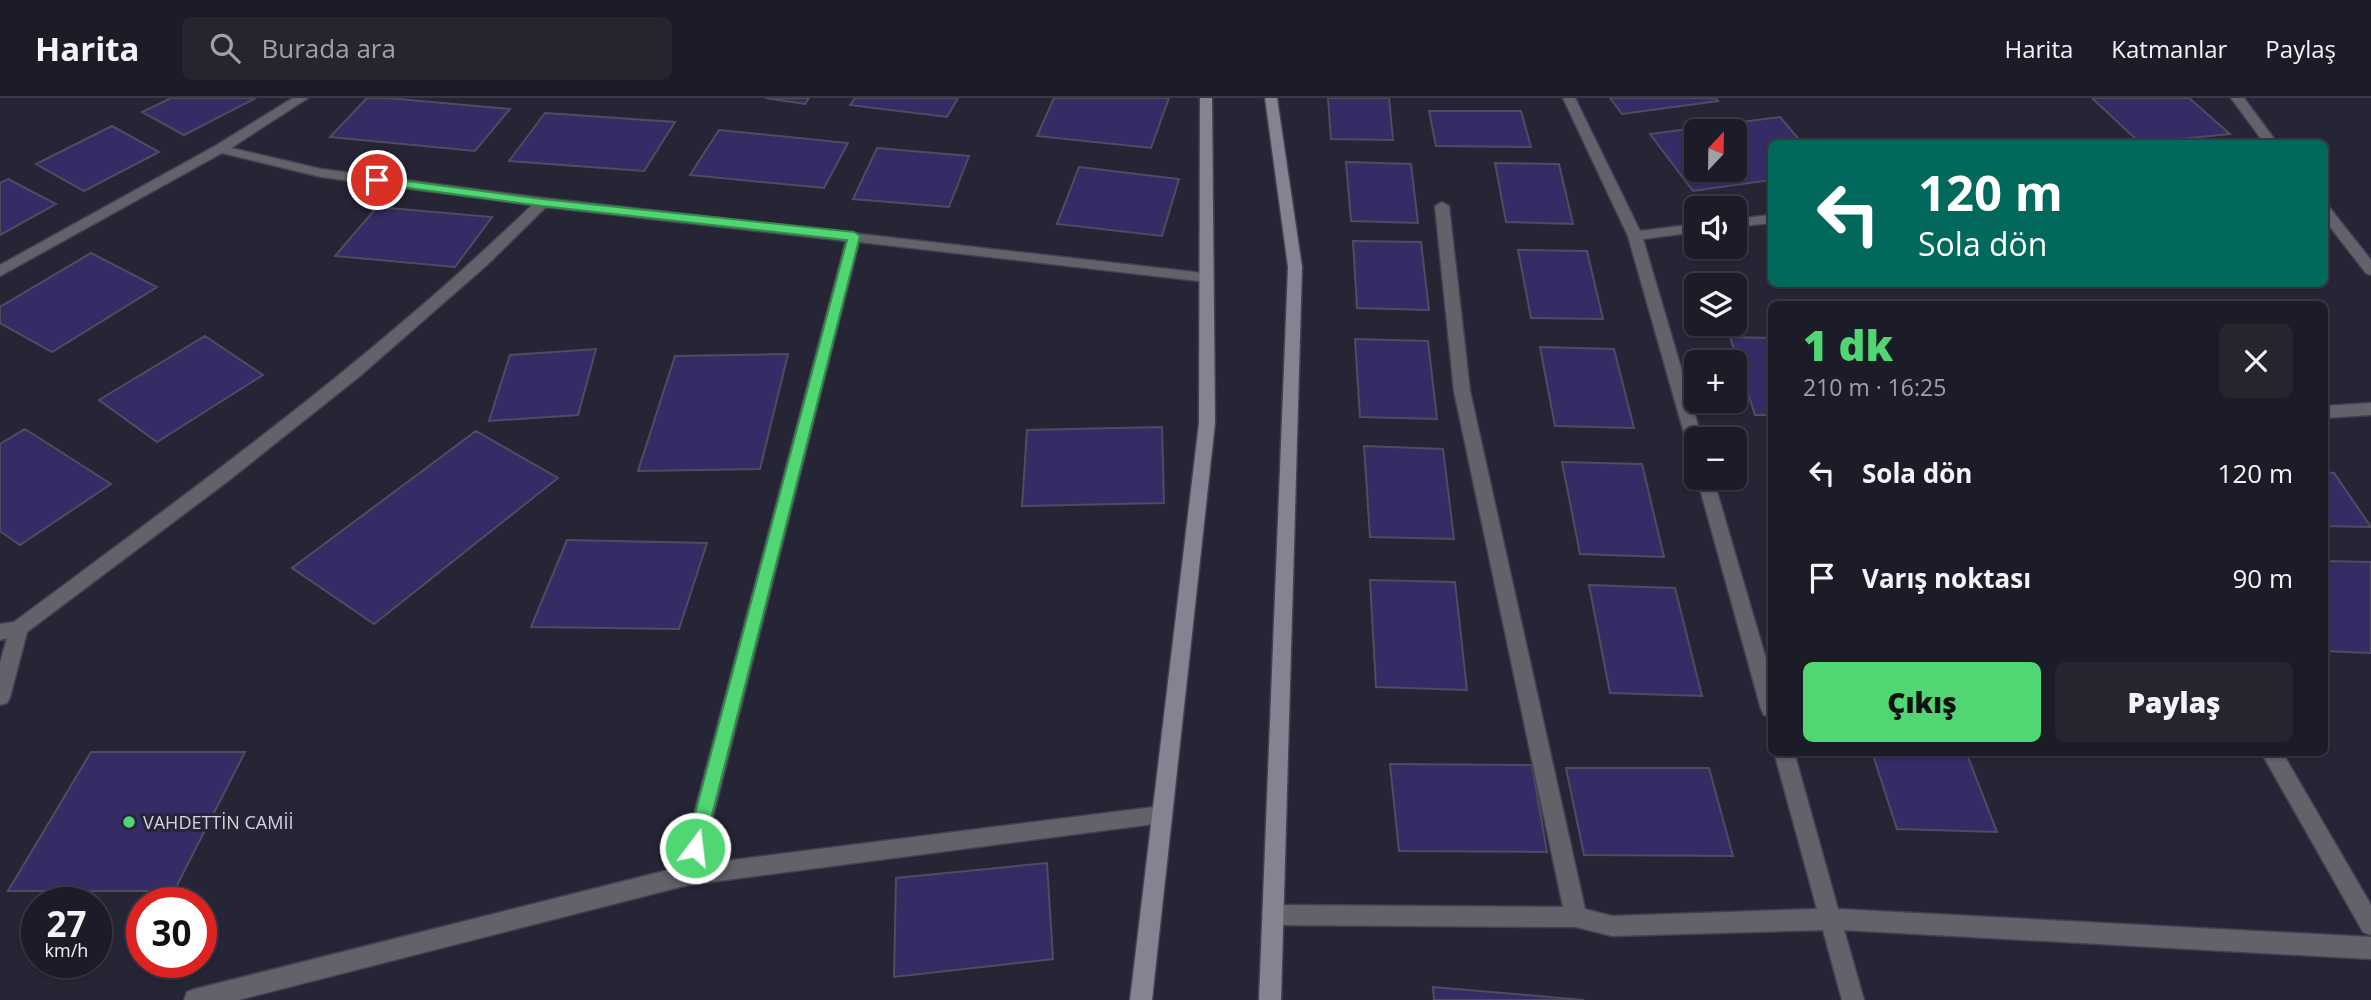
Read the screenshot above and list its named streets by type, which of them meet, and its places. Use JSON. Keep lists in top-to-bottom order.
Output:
{
  "places": ["VAHDETTİN CAMİİ"],
  "north": "top",
  "page": {
    "header": "Harita",
    "search": "Burada ara",
    "nav": ["Harita", "Katmanlar", "Paylaş"],
    "map_buttons": ["+", "−"],
    "turn": ["120 m", "Sola dön"],
    "heading": ["1 dk", "210 m · 16:25"],
    "list": [
      {
        "name": "Sola dön",
        "value": "120 m"
      },
      {
        "name": "Varış noktası",
        "value": "90 m"
      }
    ],
    "buttons": ["Çıkış", "Paylaş"],
    "speed": "27 km/h",
    "limit": "30"
  }
}
